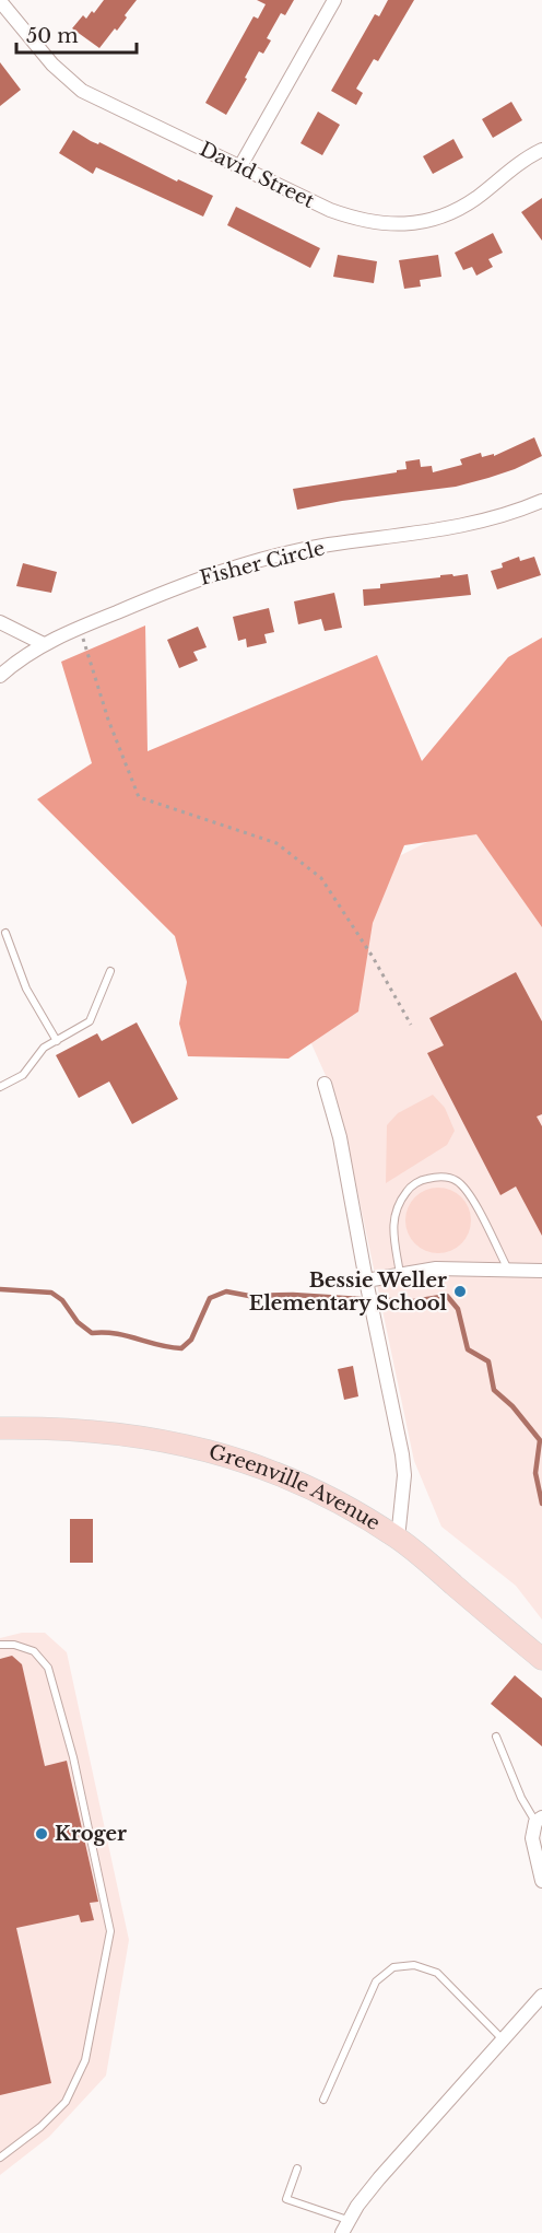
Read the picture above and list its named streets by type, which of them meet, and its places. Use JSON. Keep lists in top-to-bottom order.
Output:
{
  "streets": {
    "main road": ["Greenville Avenue"],
    "street": ["David Street", "Fisher Circle"]
  },
  "places": ["Bessie Weller Elementary School", "Kroger"],
  "scale_bar": "50 m"
}
